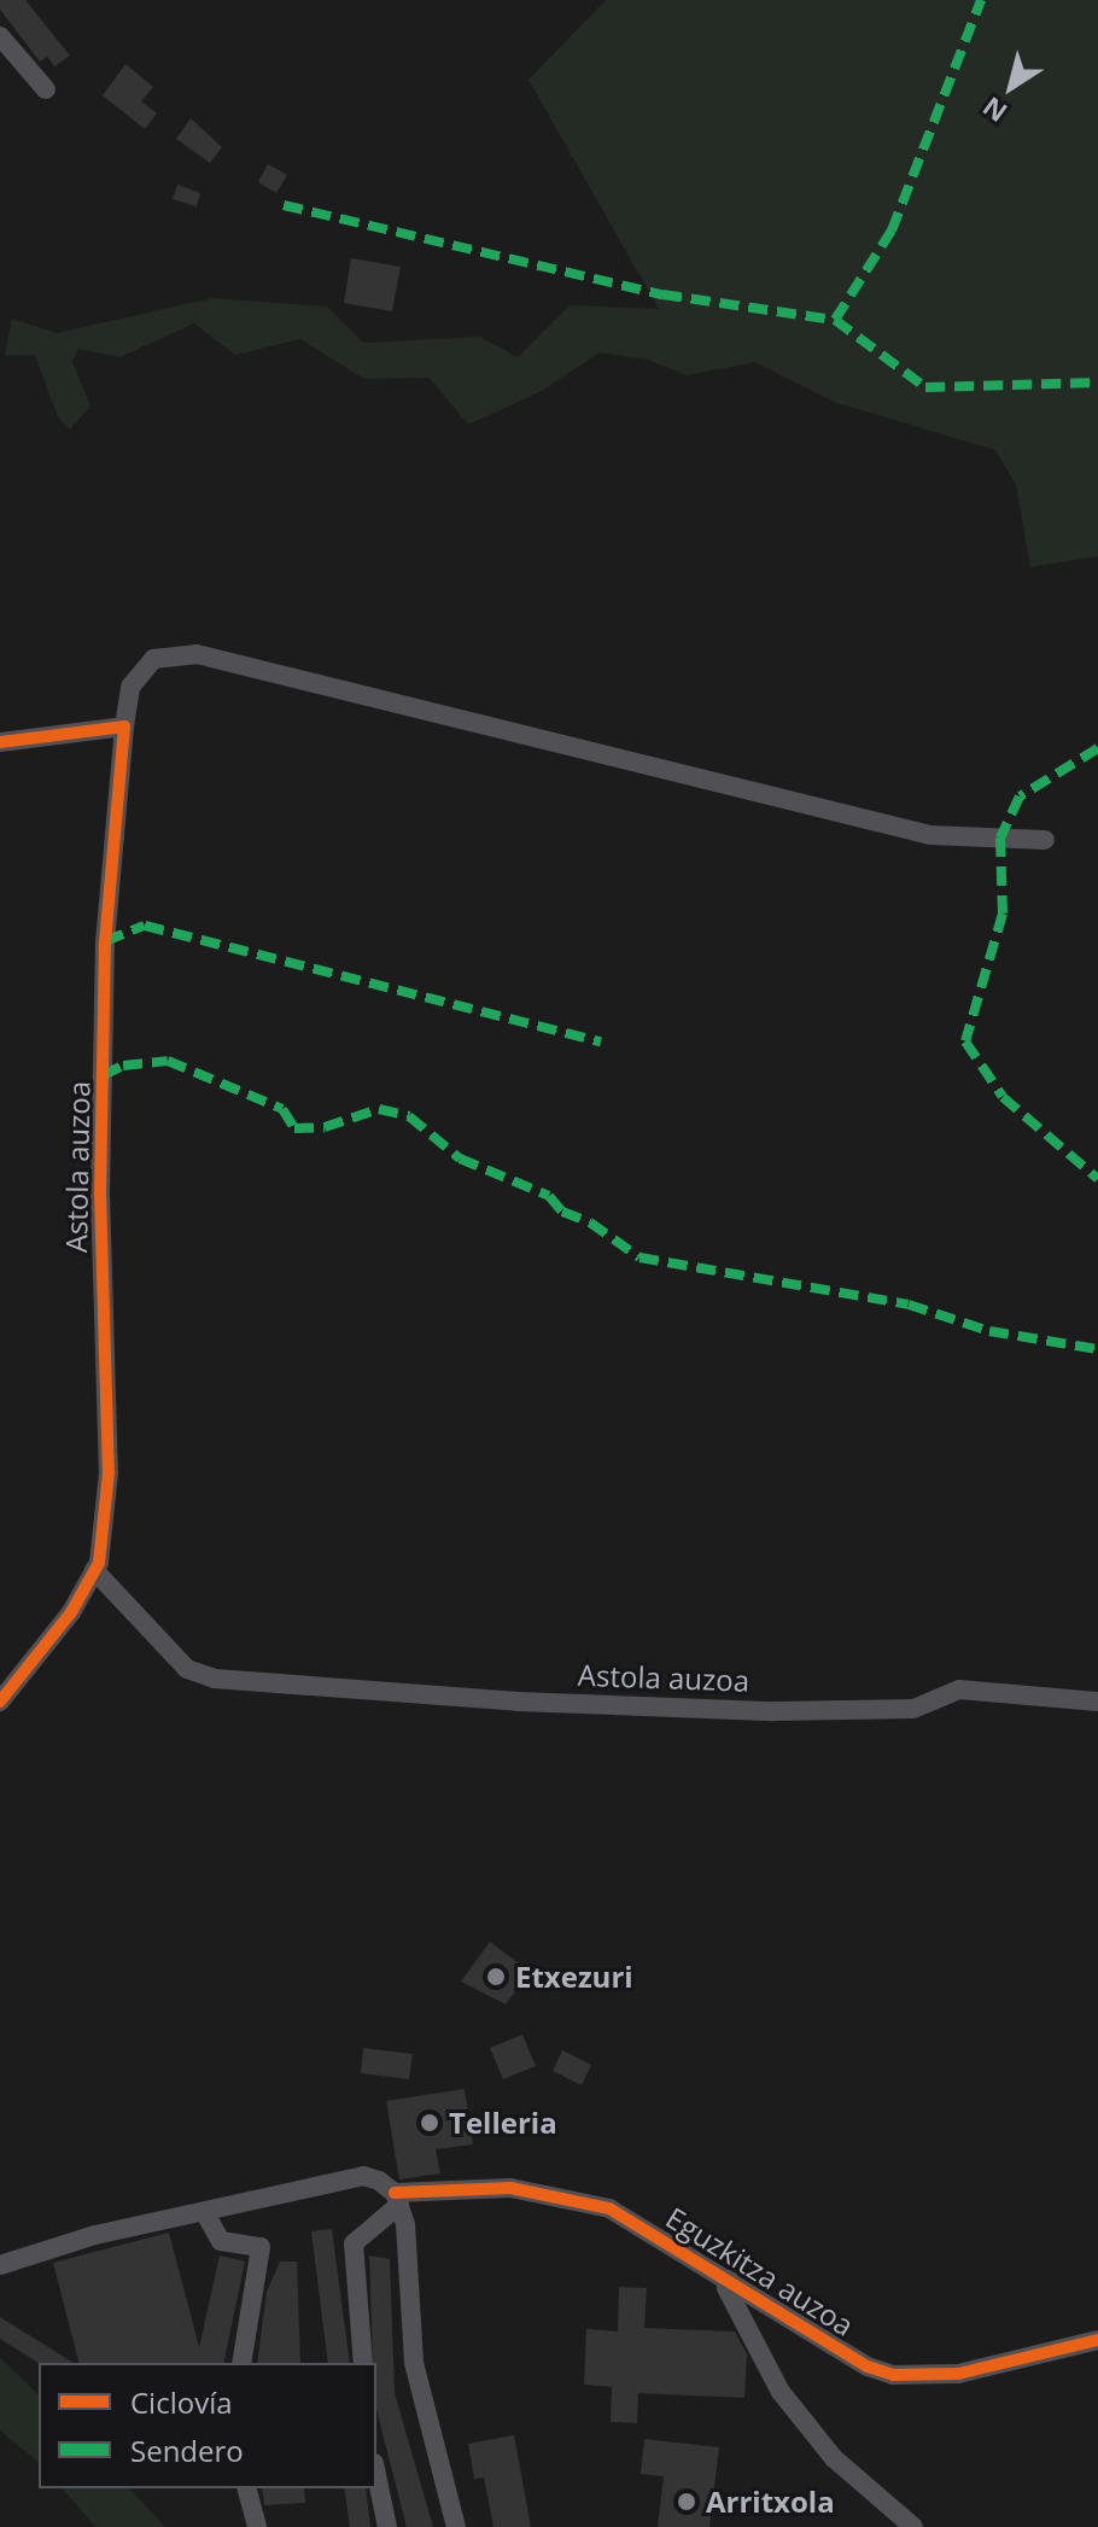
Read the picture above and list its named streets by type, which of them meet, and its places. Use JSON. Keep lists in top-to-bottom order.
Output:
{
  "streets": {
    "street": ["Astola auzoa", "Eguzkitza auzoa"]
  },
  "places": ["Etxezuri", "Telleria", "Arritxola"],
  "legend": ["Ciclovía", "Sendero"],
  "north": "bottom left"
}
